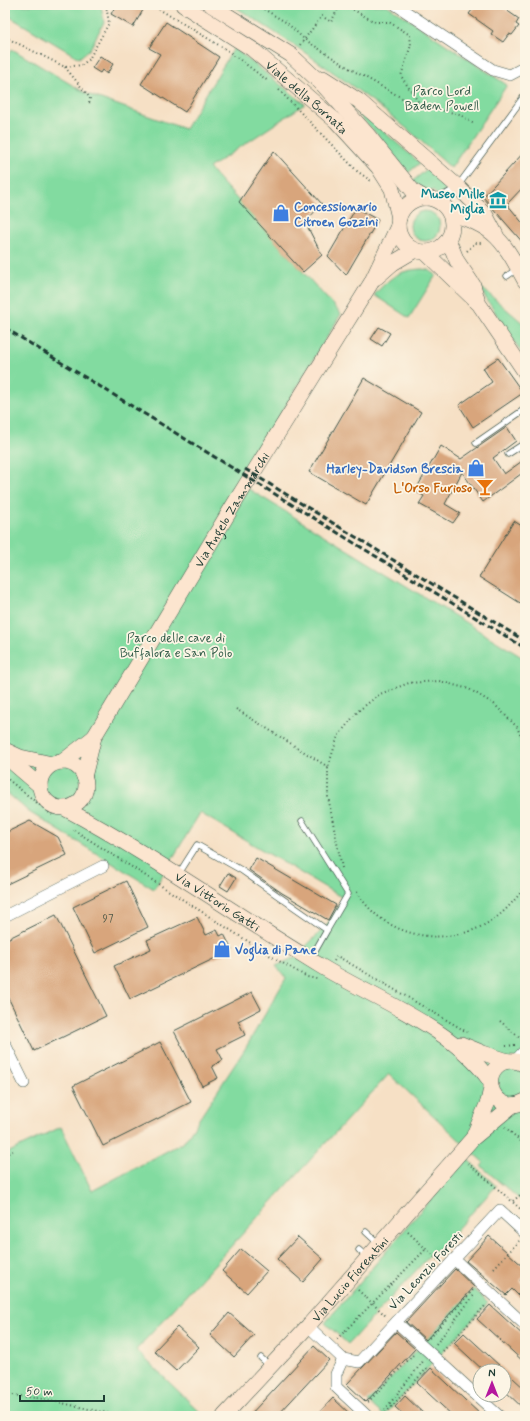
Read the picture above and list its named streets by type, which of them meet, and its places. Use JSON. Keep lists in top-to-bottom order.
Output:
{
  "streets": {
    "street": [
      "Viale della Bornata",
      "Via Angelo Zammarchi",
      "Via Vittorio Gatti",
      "Via Leonzio Foresti",
      "Via Lucio Fiorentini"
    ]
  },
  "crossings": [
    ["Viale della Bornata", "Via Angelo Zammarchi"],
    ["Via Angelo Zammarchi", "Via Vittorio Gatti"],
    ["Via Vittorio Gatti", "Via Lucio Fiorentini"]
  ],
  "parks": ["Parco Lord Baden Powell", "Parco delle cave di Buffalora e San Polo"],
  "places": {
    "museum": ["Museo Mille Miglia"],
    "shop": ["Concessionario Citroen Gozzini", "Harley-Davidson Brescia", "Voglia di Pane"],
    "bar": ["L'Orso Furioso"]
  },
  "house_numbers": ["97"],
  "scale_bar": "50 m",
  "north": "top"
}
